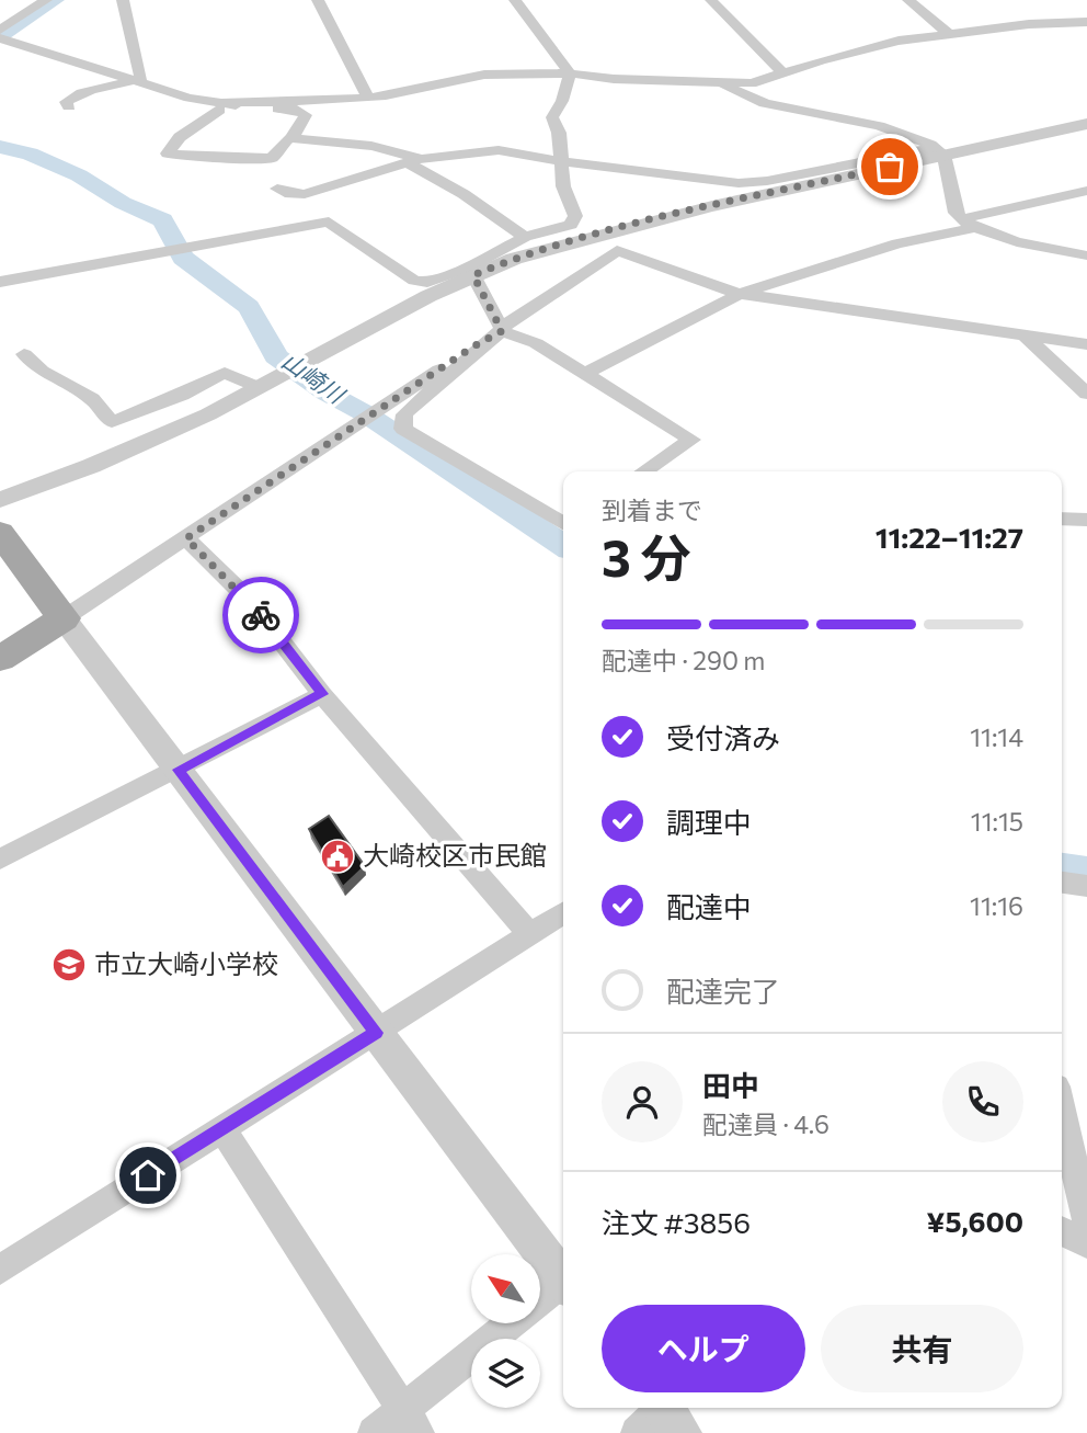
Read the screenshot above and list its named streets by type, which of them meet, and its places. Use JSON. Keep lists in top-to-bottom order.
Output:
{
  "water": ["山崎川"],
  "places": {
    "public building": ["大崎校区市民館"],
    "school or university": ["市立大崎小学校"]
  },
  "north": "top left",
  "page": {
    "heading": ["3 分", "到着まで", "11:22–11:27"],
    "panel": [
      "田中",
      "配達員 · 4.6",
      "注文 #3856",
      "¥5,600"
    ],
    "bar": "配達中 · 290 m",
    "list": [
      ["受付済み", "11:14"],
      ["調理中", "11:15"],
      ["配達中", "11:16"],
      "配達完了"
    ],
    "buttons": ["ヘルプ", "共有"]
  }
}
